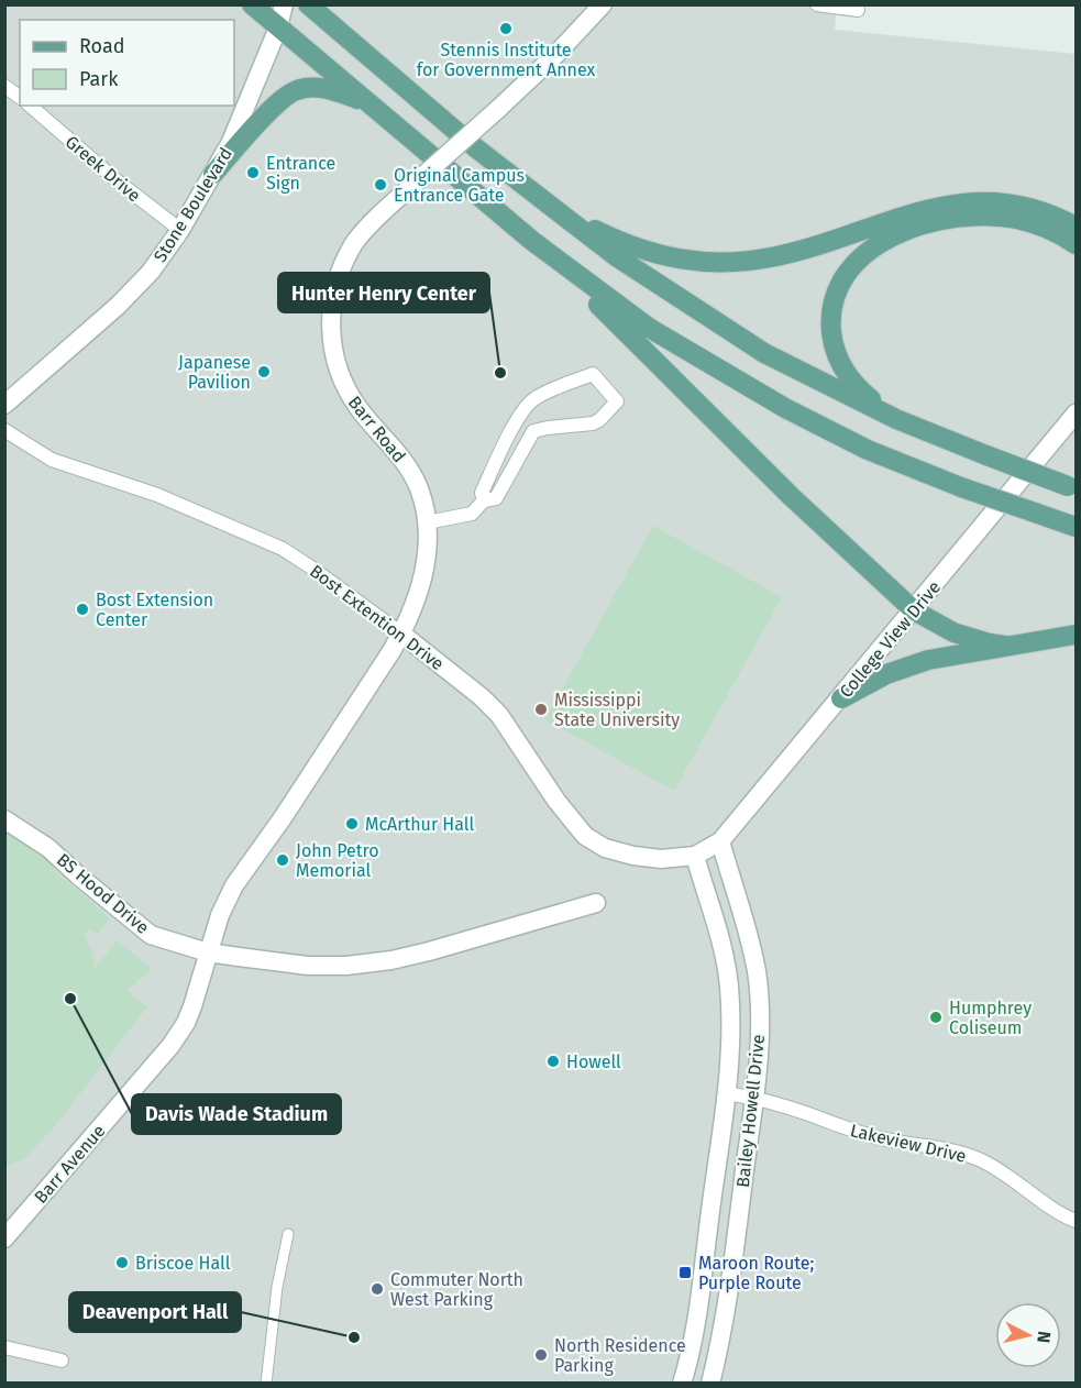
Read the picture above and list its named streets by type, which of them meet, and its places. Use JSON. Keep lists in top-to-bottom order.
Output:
{
  "streets": {
    "street": [
      "Greek Drive",
      "Stone Boulevard",
      "Barr Road",
      "Bost Extention Drive",
      "College View Drive",
      "BS Hood Drive",
      "Bailey Howell Drive",
      "Lakeview Drive",
      "Barr Avenue"
    ]
  },
  "crossings": [
    ["Greek Drive", "Stone Boulevard"],
    ["Barr Road", "Bost Extention Drive"],
    ["Barr Road", "BS Hood Drive"],
    ["Barr Road", "Barr Avenue"],
    ["Bost Extention Drive", "College View Drive"],
    ["Bost Extention Drive", "Bailey Howell Drive"],
    ["College View Drive", "Bailey Howell Drive"],
    ["BS Hood Drive", "Barr Avenue"],
    ["Bailey Howell Drive", "Lakeview Drive"]
  ],
  "places": {
    "other": [
      "Stennis Institute for Government Annex",
      "Entrance Sign",
      "Original Campus Entrance Gate",
      "Japanese Pavilion",
      "Hunter Henry Center",
      "Bost Extension Center",
      "Mississippi State University",
      "McArthur Hall",
      "John Petro Memorial",
      "Davis Wade Stadium",
      "Humphrey Coliseum",
      "Howell",
      "Briscoe Hall",
      "Commuter North West Parking",
      "Deavenport Hall",
      "North Residence Parking"
    ],
    "transit": ["Maroon Route; Purple Route"]
  },
  "legend": ["Road", "Park"],
  "north": "right"
}
